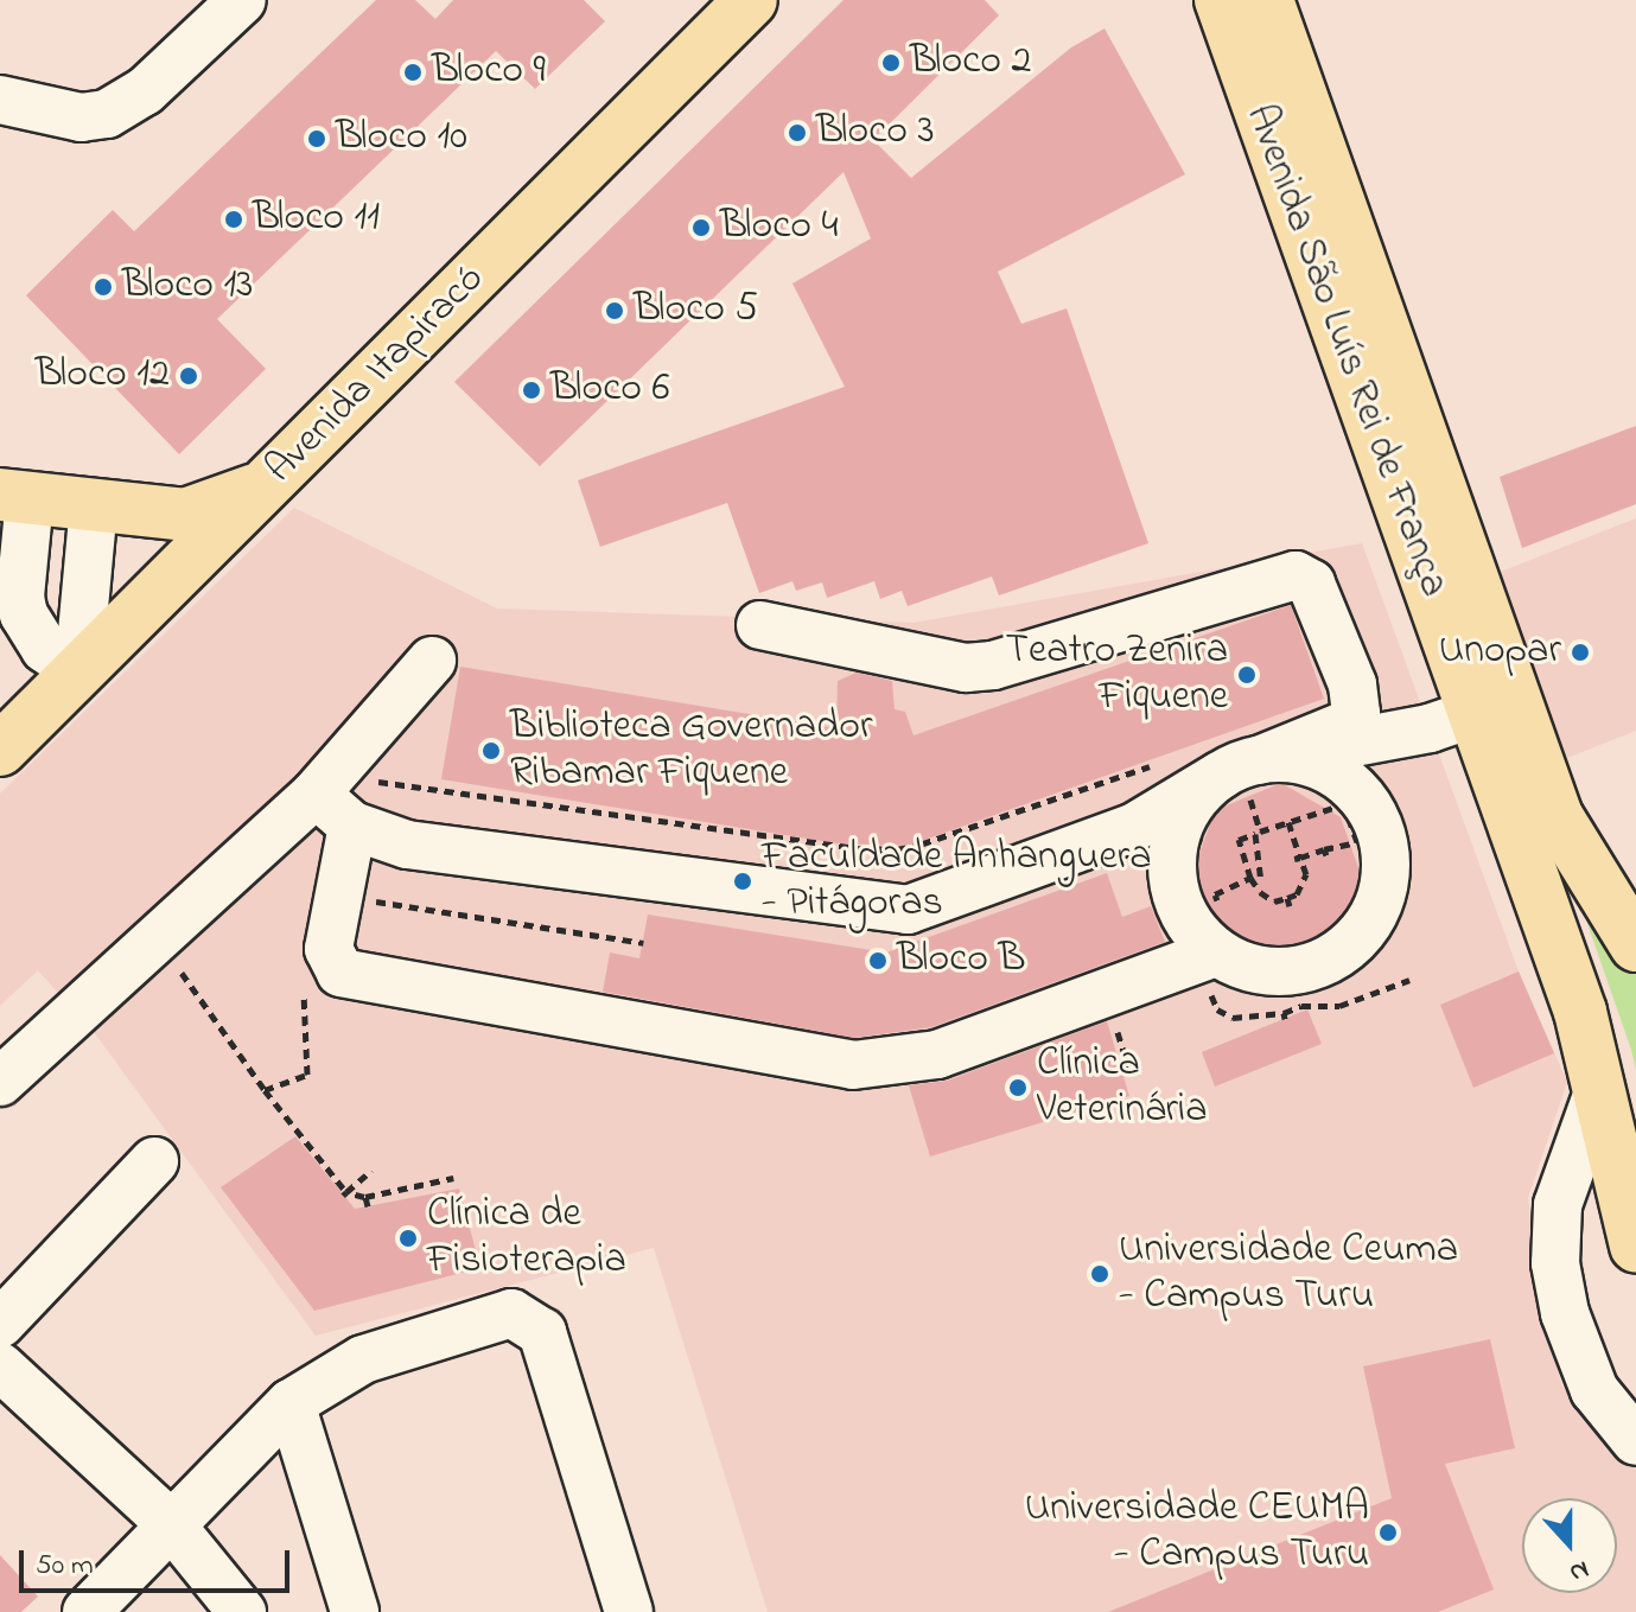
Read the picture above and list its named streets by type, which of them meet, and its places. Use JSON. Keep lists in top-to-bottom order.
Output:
{
  "streets": {
    "main road": ["Avenida São Luís Rei de França", "Avenida Itapiracó"]
  },
  "places": [
    "Bloco 2",
    "Bloco 9",
    "Bloco 3",
    "Bloco 10",
    "Bloco 11",
    "Bloco 4",
    "Bloco 13",
    "Bloco 5",
    "Bloco 12",
    "Bloco 6",
    "Unopar",
    "Teatro Zenira Fiquene",
    "Biblioteca Governador Ribamar Fiquene",
    "Faculdade Anhanguera - Pitágoras",
    "Bloco B",
    "Clínica Veterinária",
    "Clínica de Fisioterapia",
    "Universidade Ceuma - Campus Turu",
    "Universidade CEUMA - Campus Turu"
  ],
  "scale_bar": "50 m",
  "north": "bottom"
}
